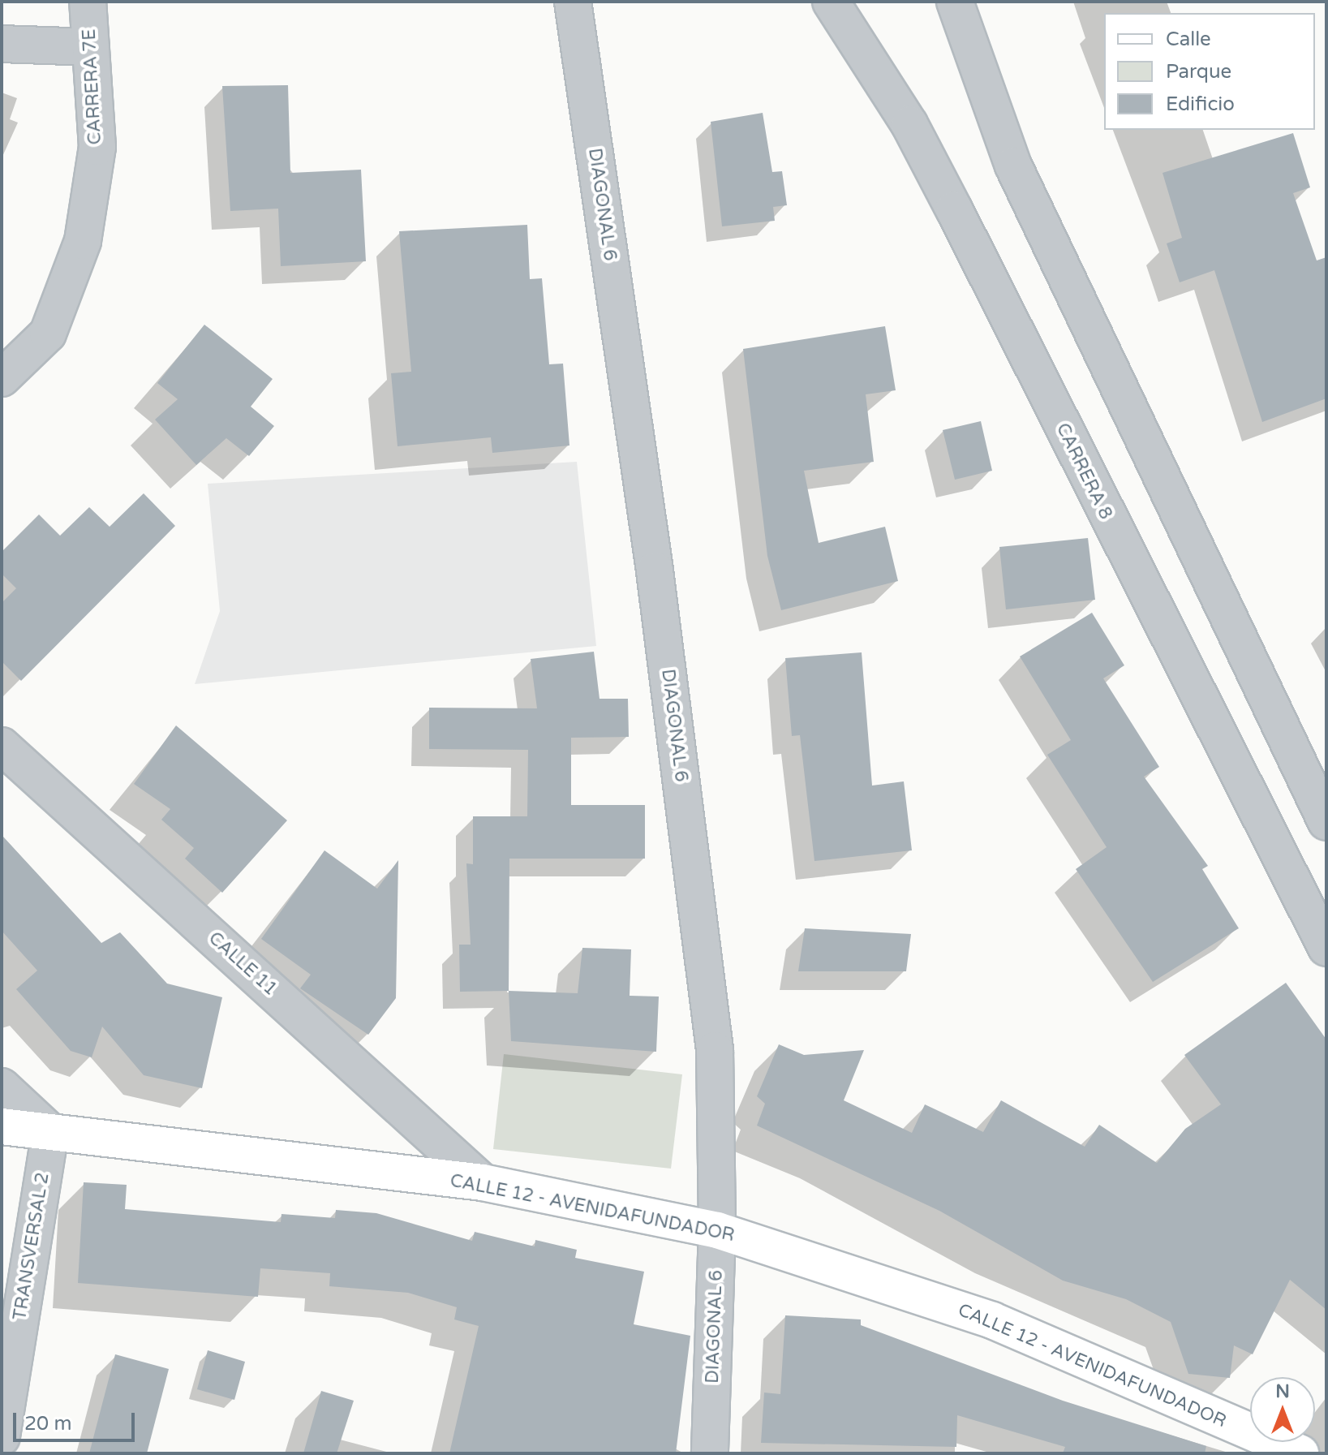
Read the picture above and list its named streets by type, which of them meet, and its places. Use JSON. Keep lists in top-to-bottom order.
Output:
{
  "streets": {
    "street": [
      "CARRERA 7E",
      "DIAGONAL 6",
      "CARRERA 8",
      "CALLE 11",
      "CALLE 12 - AVENIDAFUNDADOR",
      "TRANSVERSAL 2"
    ]
  },
  "crossings": [
    ["DIAGONAL 6", "CALLE 12 - AVENIDAFUNDADOR"],
    ["CALLE 11", "CALLE 12 - AVENIDAFUNDADOR"],
    ["CALLE 12 - AVENIDAFUNDADOR", "TRANSVERSAL 2"]
  ],
  "legend": ["Calle", "Parque", "Edificio"],
  "scale_bar": "20 m",
  "north": "top"
}
